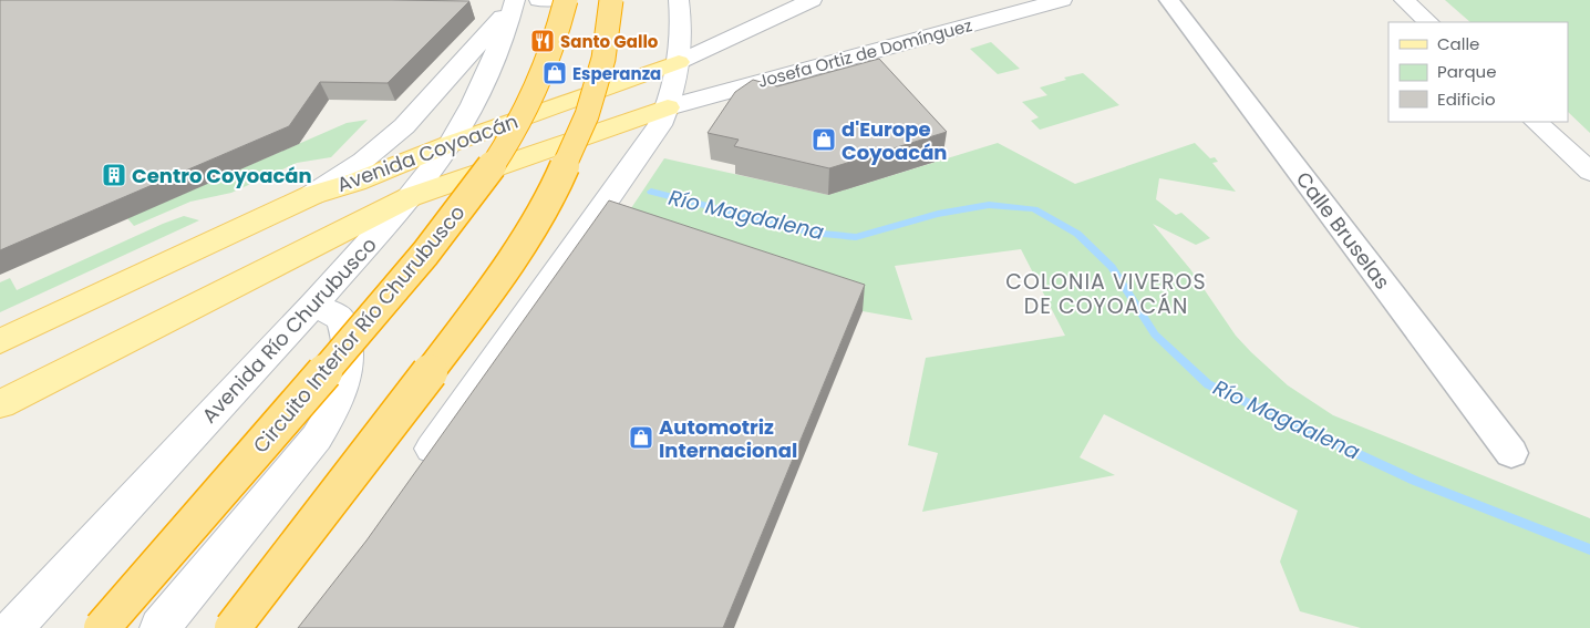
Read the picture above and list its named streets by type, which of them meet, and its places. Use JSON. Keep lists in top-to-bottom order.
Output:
{
  "streets": {
    "highway": ["Circuito Interior Río Churubusco"],
    "main road": ["Josefa Ortiz de Domínguez", "Avenida Coyoacán", "Avenida Río Churubusco"],
    "street": ["Calle Bruselas"]
  },
  "crossings": [
    ["Josefa Ortiz de Domínguez", "Avenida Coyoacán"],
    ["Avenida Coyoacán", "Avenida Río Churubusco"]
  ],
  "districts": ["COLONIA VIVEROS DE COYOACÁN"],
  "water": ["Río Magdalena"],
  "places": {
    "restaurant": ["Santo Gallo"],
    "shop": ["Esperanza", "d'Europe Coyoacán", "Automotriz Internacional"],
    "building": ["Centro Coyoacán"]
  },
  "legend": ["Calle", "Parque", "Edificio"]
}
